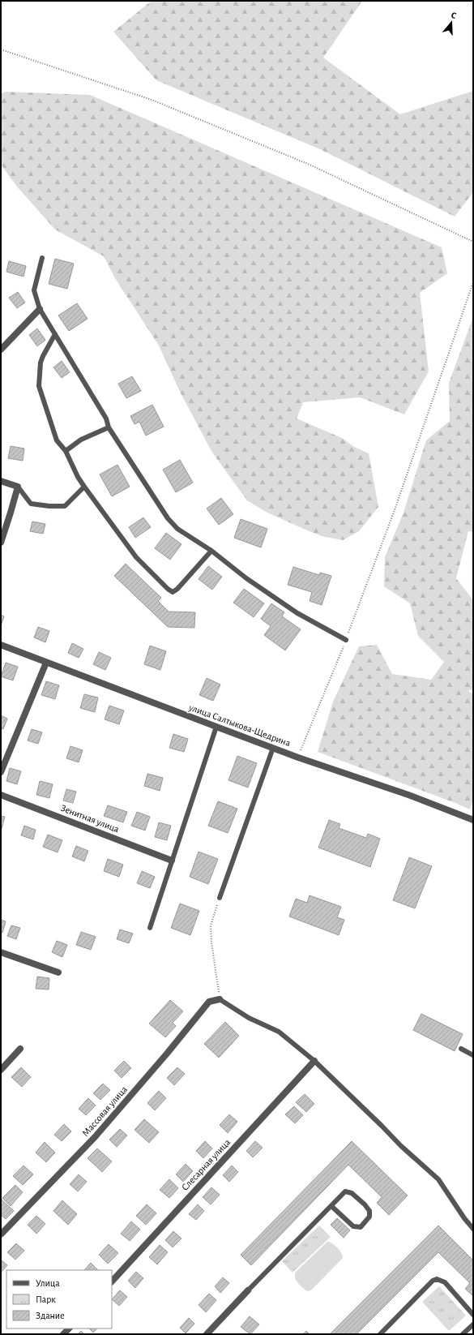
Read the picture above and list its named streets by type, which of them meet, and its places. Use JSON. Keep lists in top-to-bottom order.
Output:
{
  "streets": {
    "street": [
      "улица Салтыкова-Щедрина",
      "Зенитная улица",
      "Массовая улица",
      "Слесарная улица"
    ]
  },
  "legend": ["Улица", "Парк", "Здание"],
  "north": "top"
}
